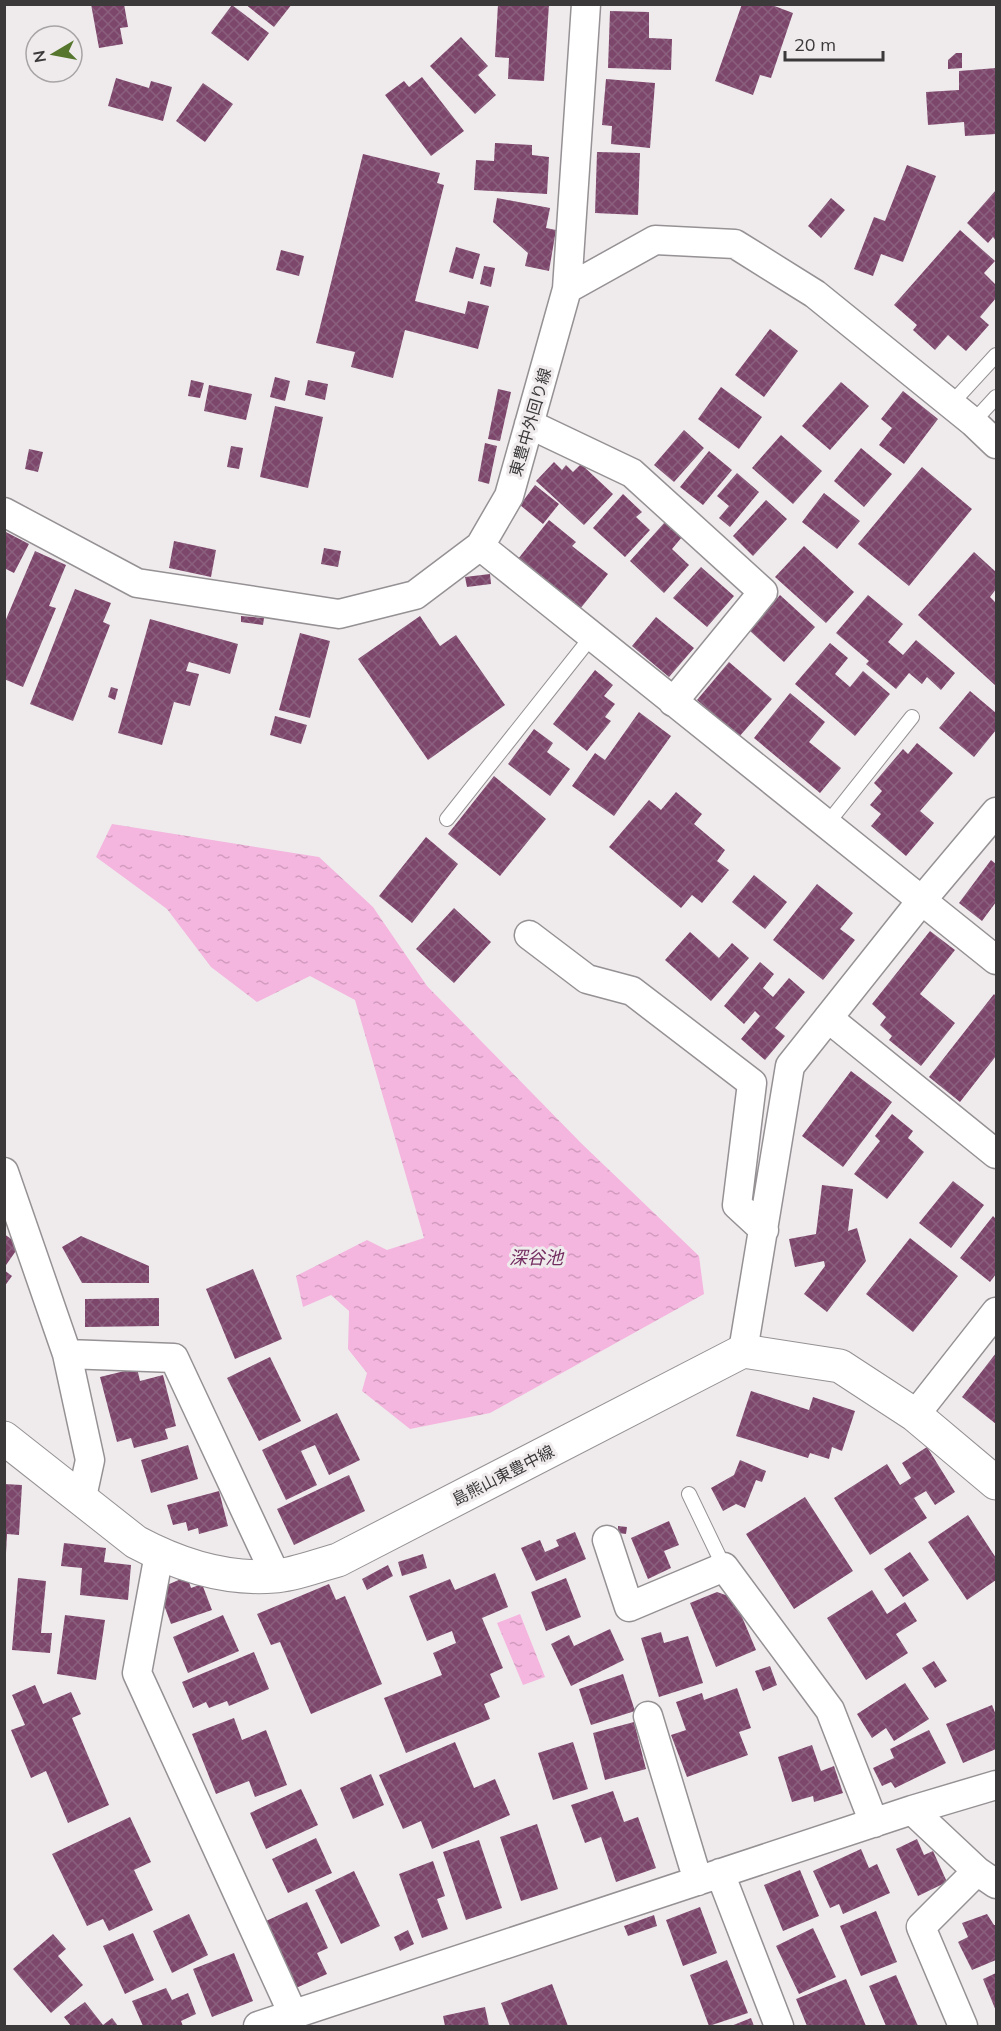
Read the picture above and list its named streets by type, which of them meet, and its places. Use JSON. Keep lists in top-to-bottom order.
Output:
{
  "streets": {
    "street": ["東豊中外回り線", "島熊山東豊中線"]
  },
  "water": ["深谷池"],
  "scale_bar": "20 m",
  "north": "left"
}
